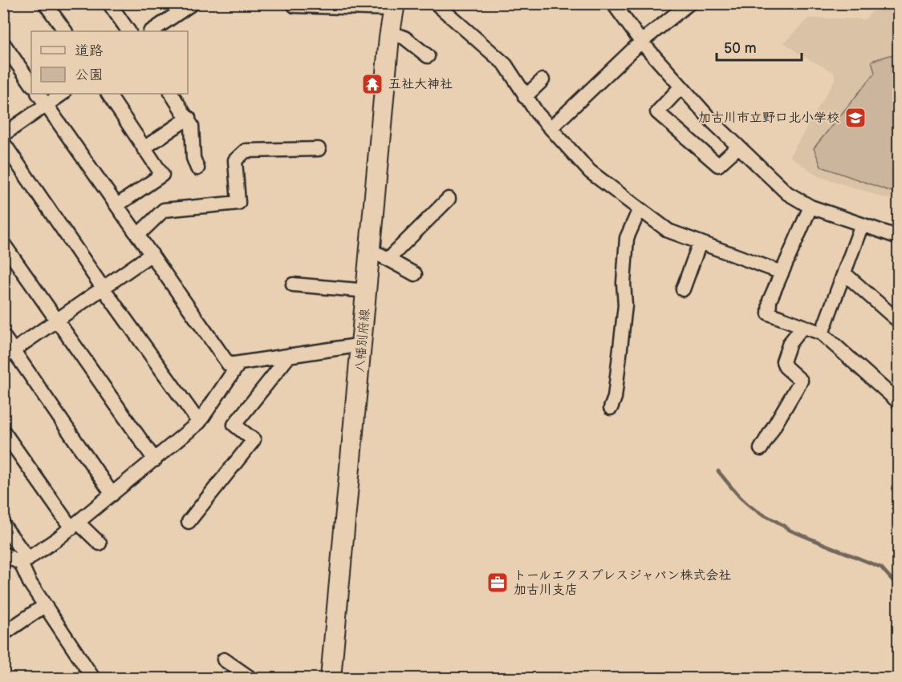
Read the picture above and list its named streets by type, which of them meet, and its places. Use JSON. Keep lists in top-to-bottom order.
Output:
{
  "streets": {
    "main road": ["八幡別府線"]
  },
  "places": {
    "temple": ["五社大神社"],
    "school or university": ["加古川市立野口北小学校"],
    "office": ["トールエクスプレスジャパン株式会社 加古川支店"]
  },
  "legend": ["道路", "公園"],
  "scale_bar": "50 m"
}
